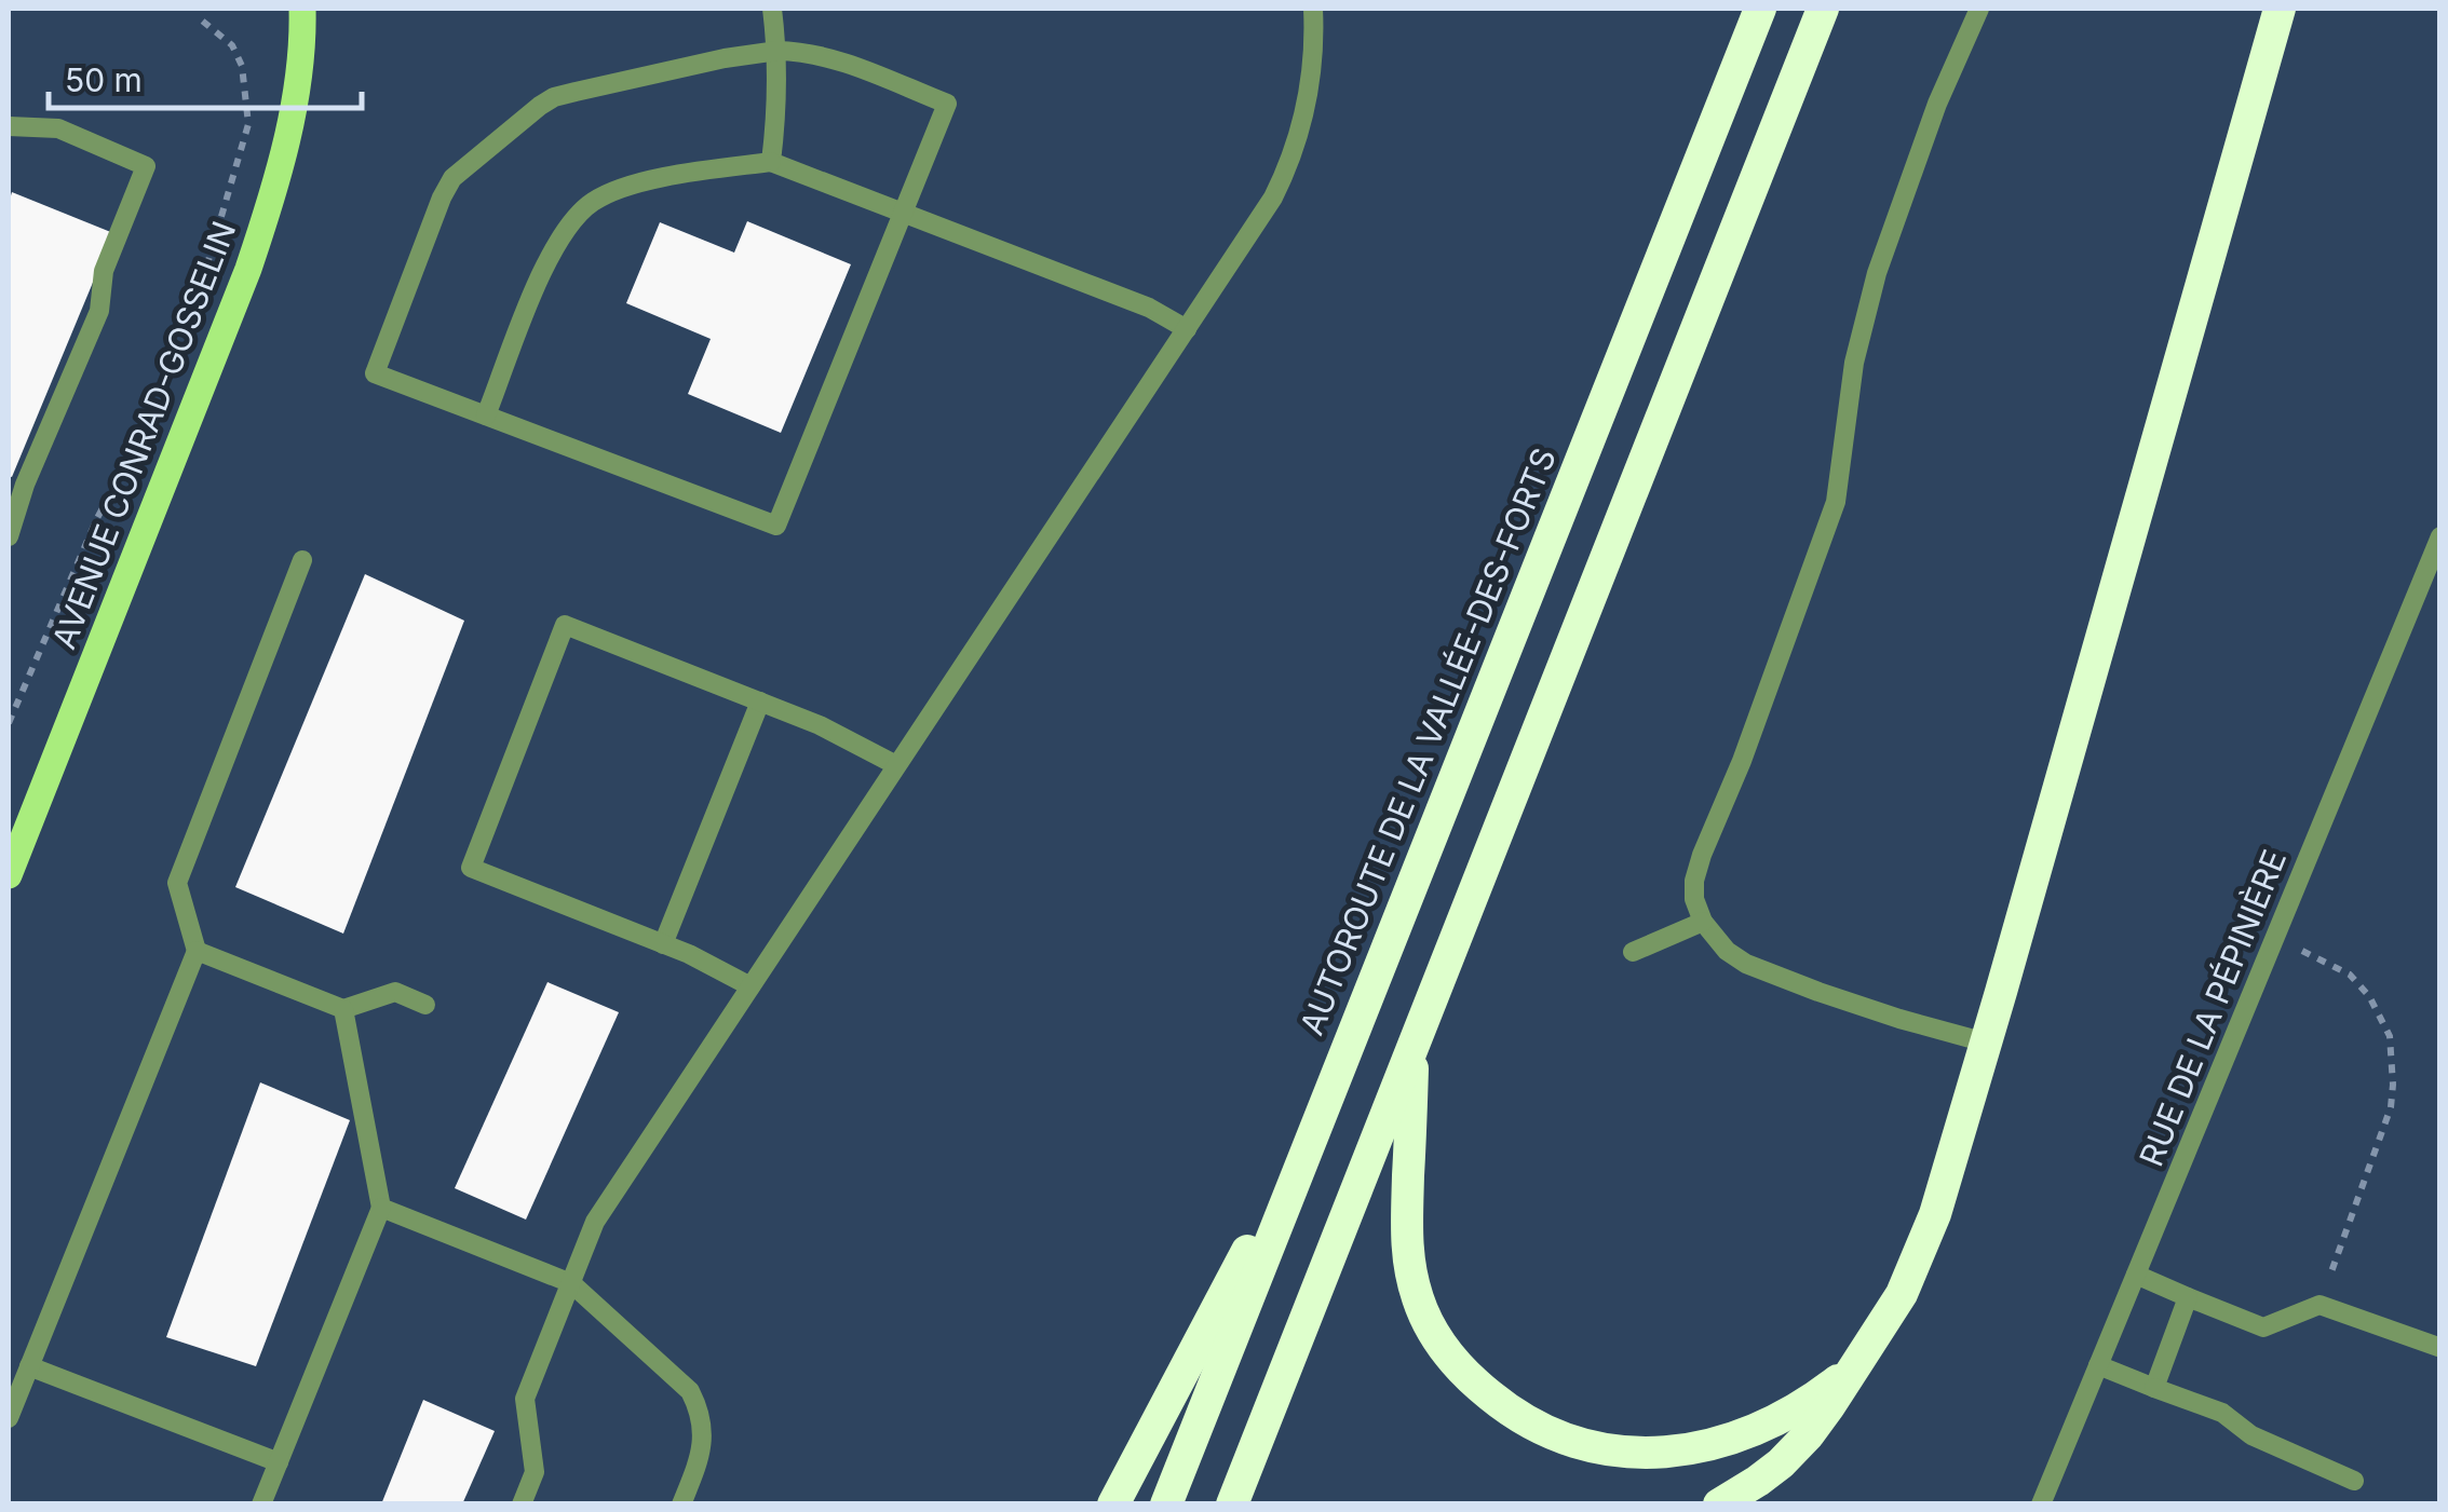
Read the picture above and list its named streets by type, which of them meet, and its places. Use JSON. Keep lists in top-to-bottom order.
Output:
{
  "streets": {
    "highway": ["AUTOROUTE DE LA VALLÉE-DES-FORTS"],
    "main road": ["AVENUE CONRAD-GOSSELIN"],
    "street": ["RUE DE LA PÉPINIÈRE"]
  },
  "scale_bar": "50 m"
}
